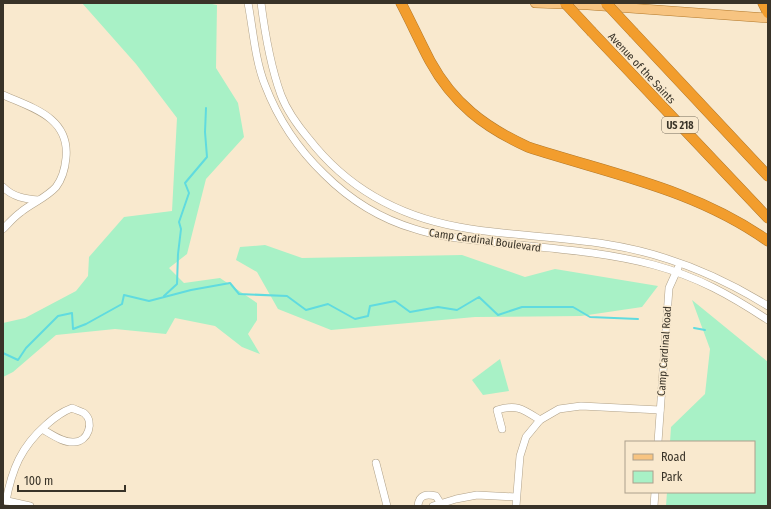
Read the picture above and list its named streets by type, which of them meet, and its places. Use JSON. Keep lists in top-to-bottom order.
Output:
{
  "streets": {
    "highway": ["Avenue of the Saints", "US 218"],
    "street": ["Camp Cardinal Boulevard", "Camp Cardinal Road"]
  },
  "crossings": [
    ["Camp Cardinal Boulevard", "Camp Cardinal Road"]
  ],
  "legend": ["Road", "Park"],
  "scale_bar": "100 m"
}
